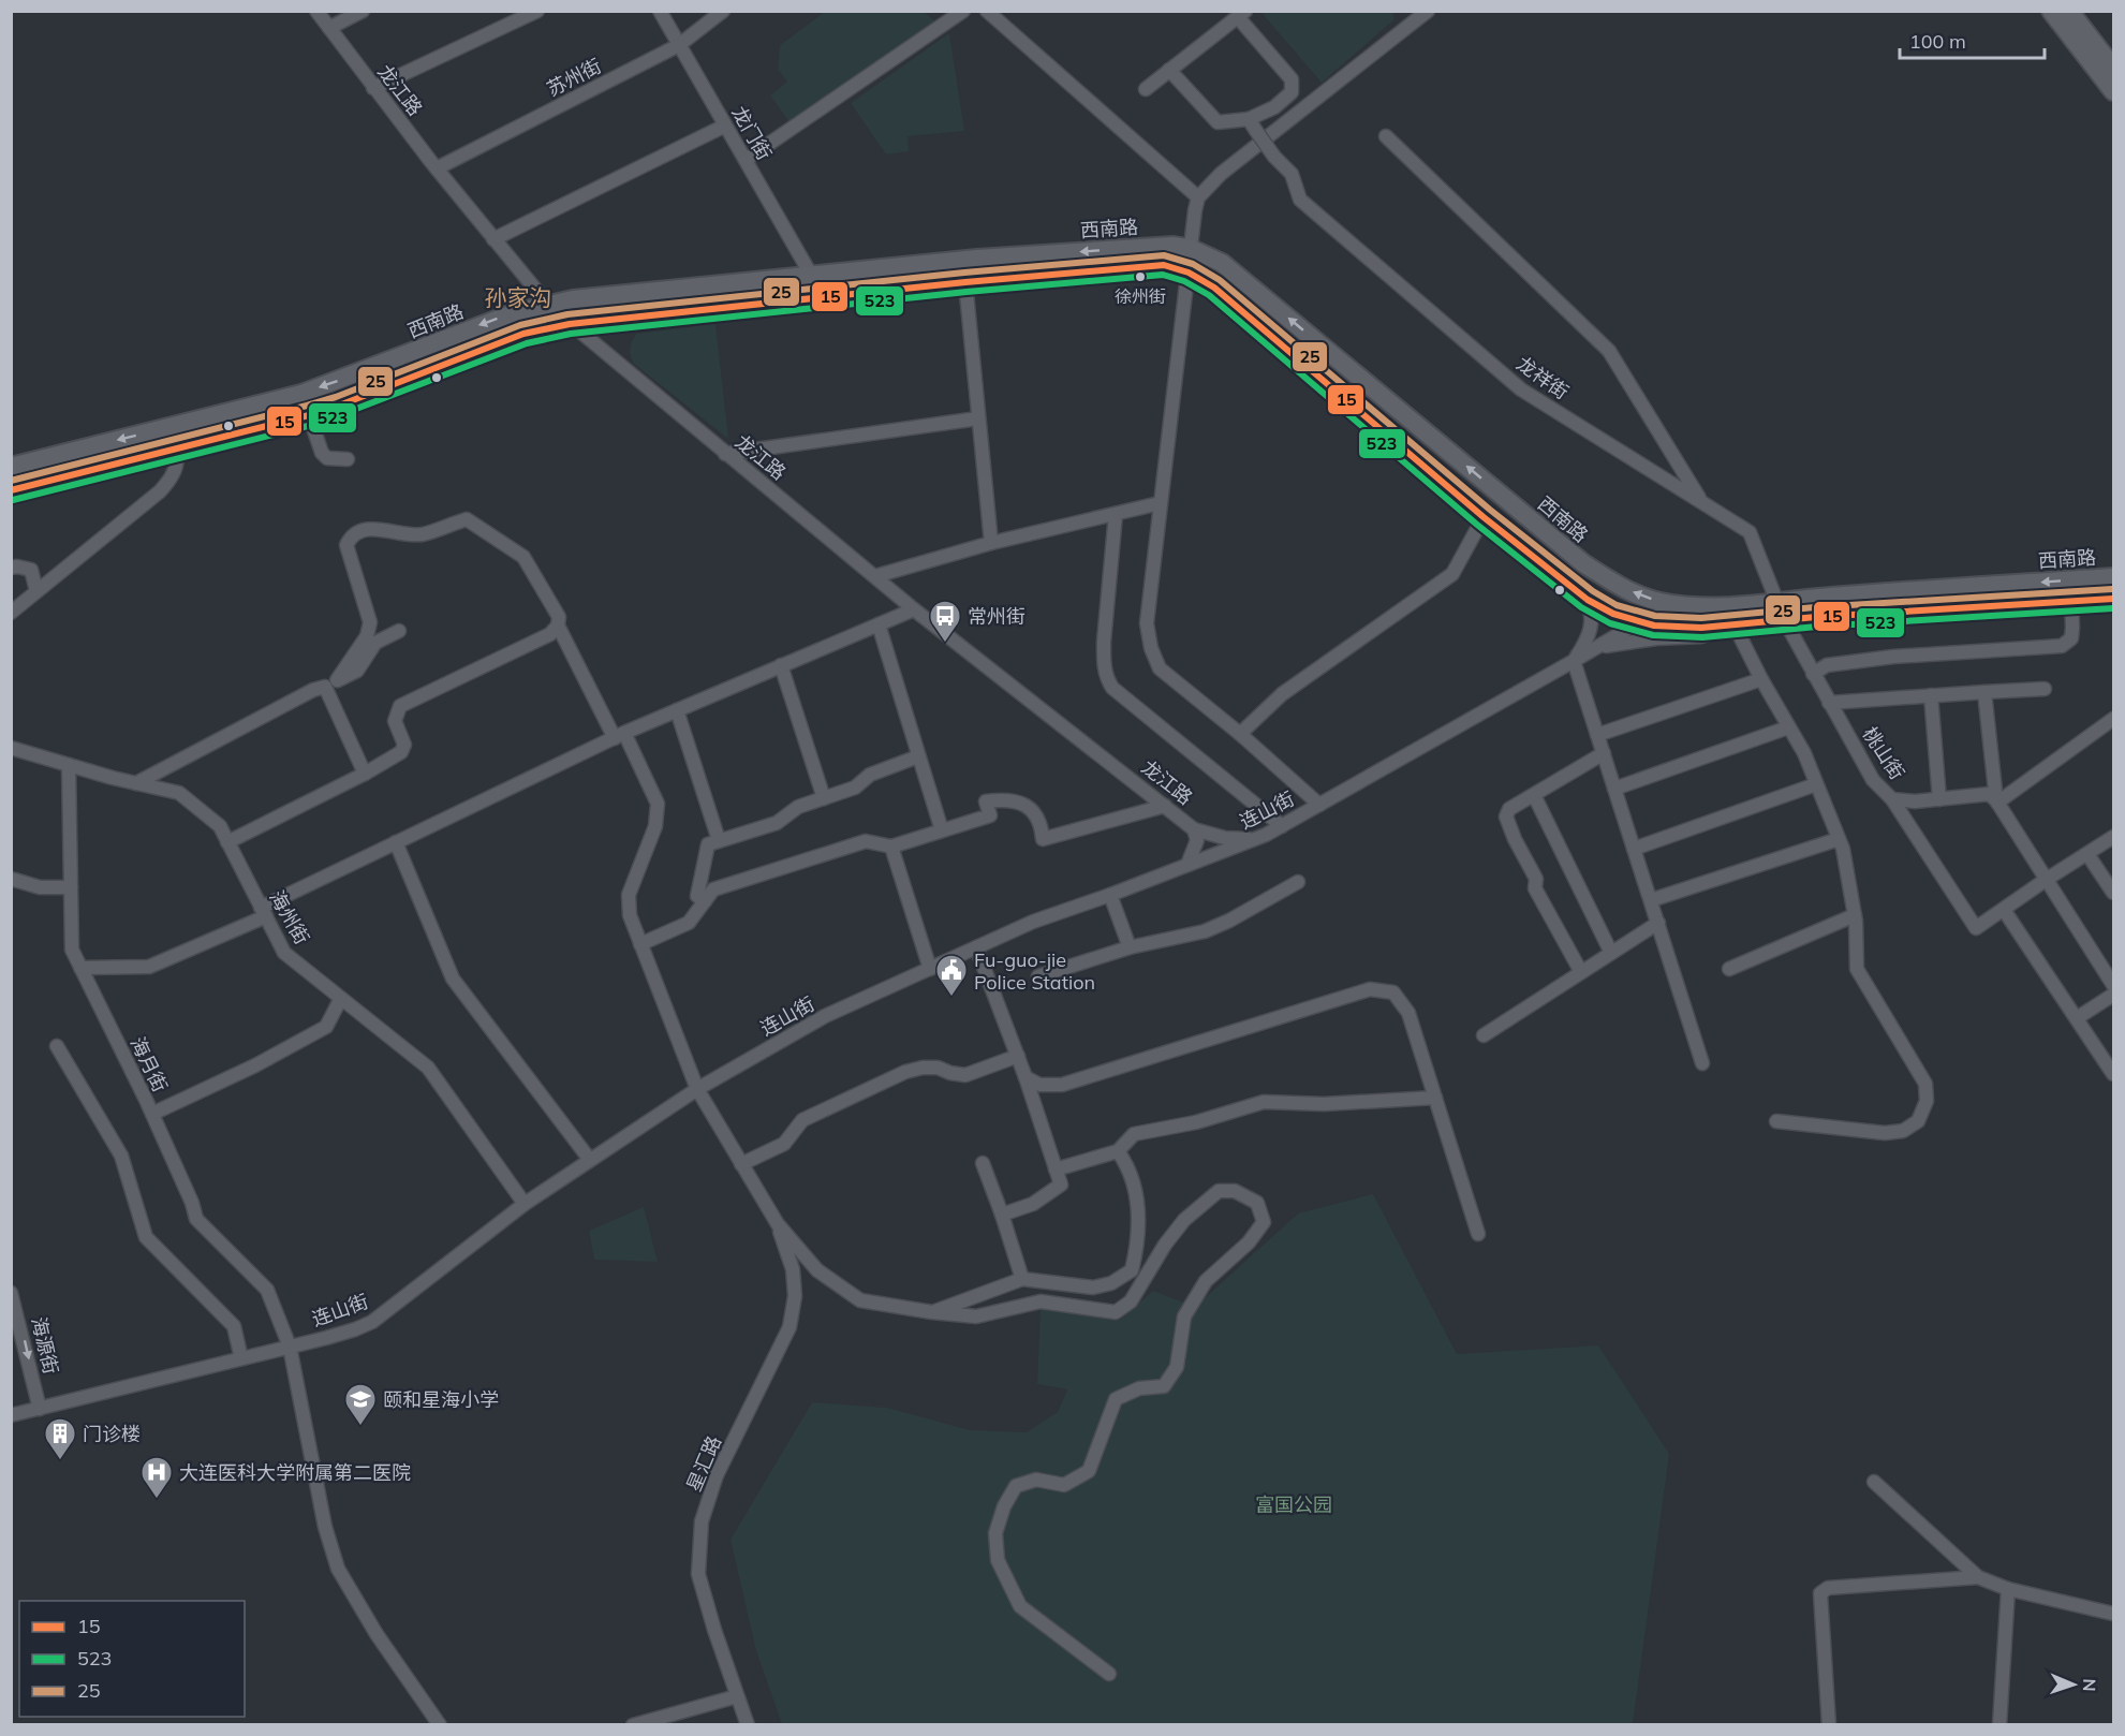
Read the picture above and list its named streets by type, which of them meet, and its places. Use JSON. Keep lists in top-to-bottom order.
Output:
{
  "streets": {
    "main road": ["西南路"],
    "street": [
      "苏州街",
      "龙江路",
      "龙门街",
      "龙祥街",
      "桃山街",
      "连山街",
      "海州街",
      "海月街",
      "海源街",
      "星汇路"
    ]
  },
  "crossings": [
    ["苏州街", "龙江路"],
    ["苏州街", "龙门街"],
    ["龙江路", "西南路"],
    ["龙江路", "连山街"],
    ["龙门街", "西南路"],
    ["西南路", "龙祥街"],
    ["西南路", "桃山街"],
    ["西南路", "连山街"],
    ["龙祥街", "桃山街"],
    ["连山街", "海州街"],
    ["连山街", "海月街"],
    ["连山街", "海源街"],
    ["海州街", "海月街"]
  ],
  "one_way": ["海源街"],
  "districts": ["孙家沟"],
  "parks": ["富国公园"],
  "places": {
    "other": ["徐州街"],
    "bus stop": ["常州街"],
    "public building": ["Fu-guo-jie Police Station"],
    "school or university": ["颐和星海小学"],
    "building": ["门诊楼"],
    "hospital": ["大连医科大学附属第二医院"]
  },
  "lines": ["transit line 25", "transit line 15", "transit line 523"],
  "legend": ["15", "523", "25"],
  "scale_bar": "100 m",
  "north": "right"
}
